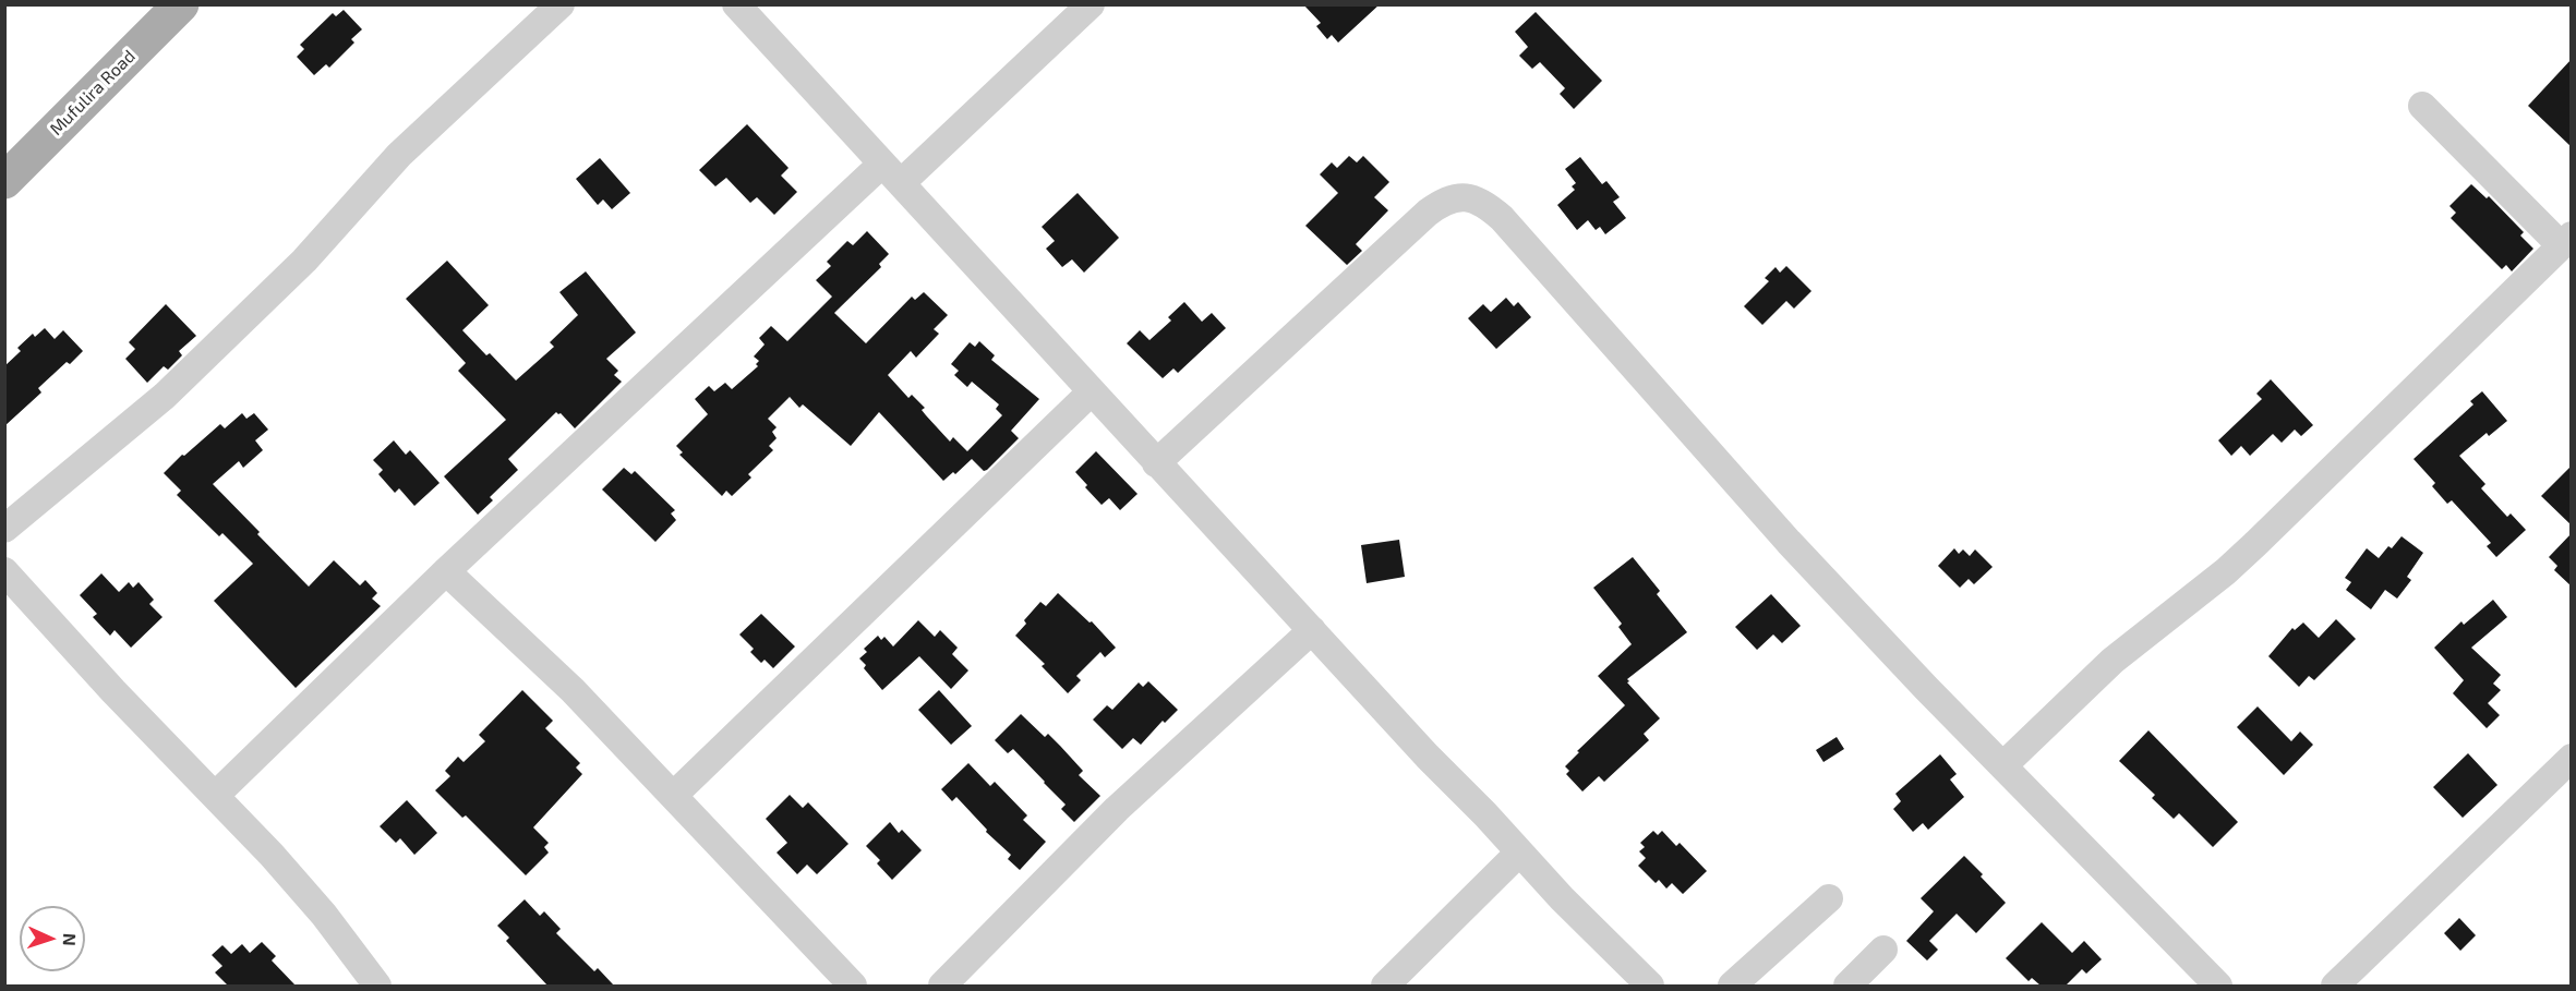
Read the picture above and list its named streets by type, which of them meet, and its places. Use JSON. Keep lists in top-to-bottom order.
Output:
{
  "streets": {
    "main road": ["Mufulira Road"]
  },
  "north": "right"
}
